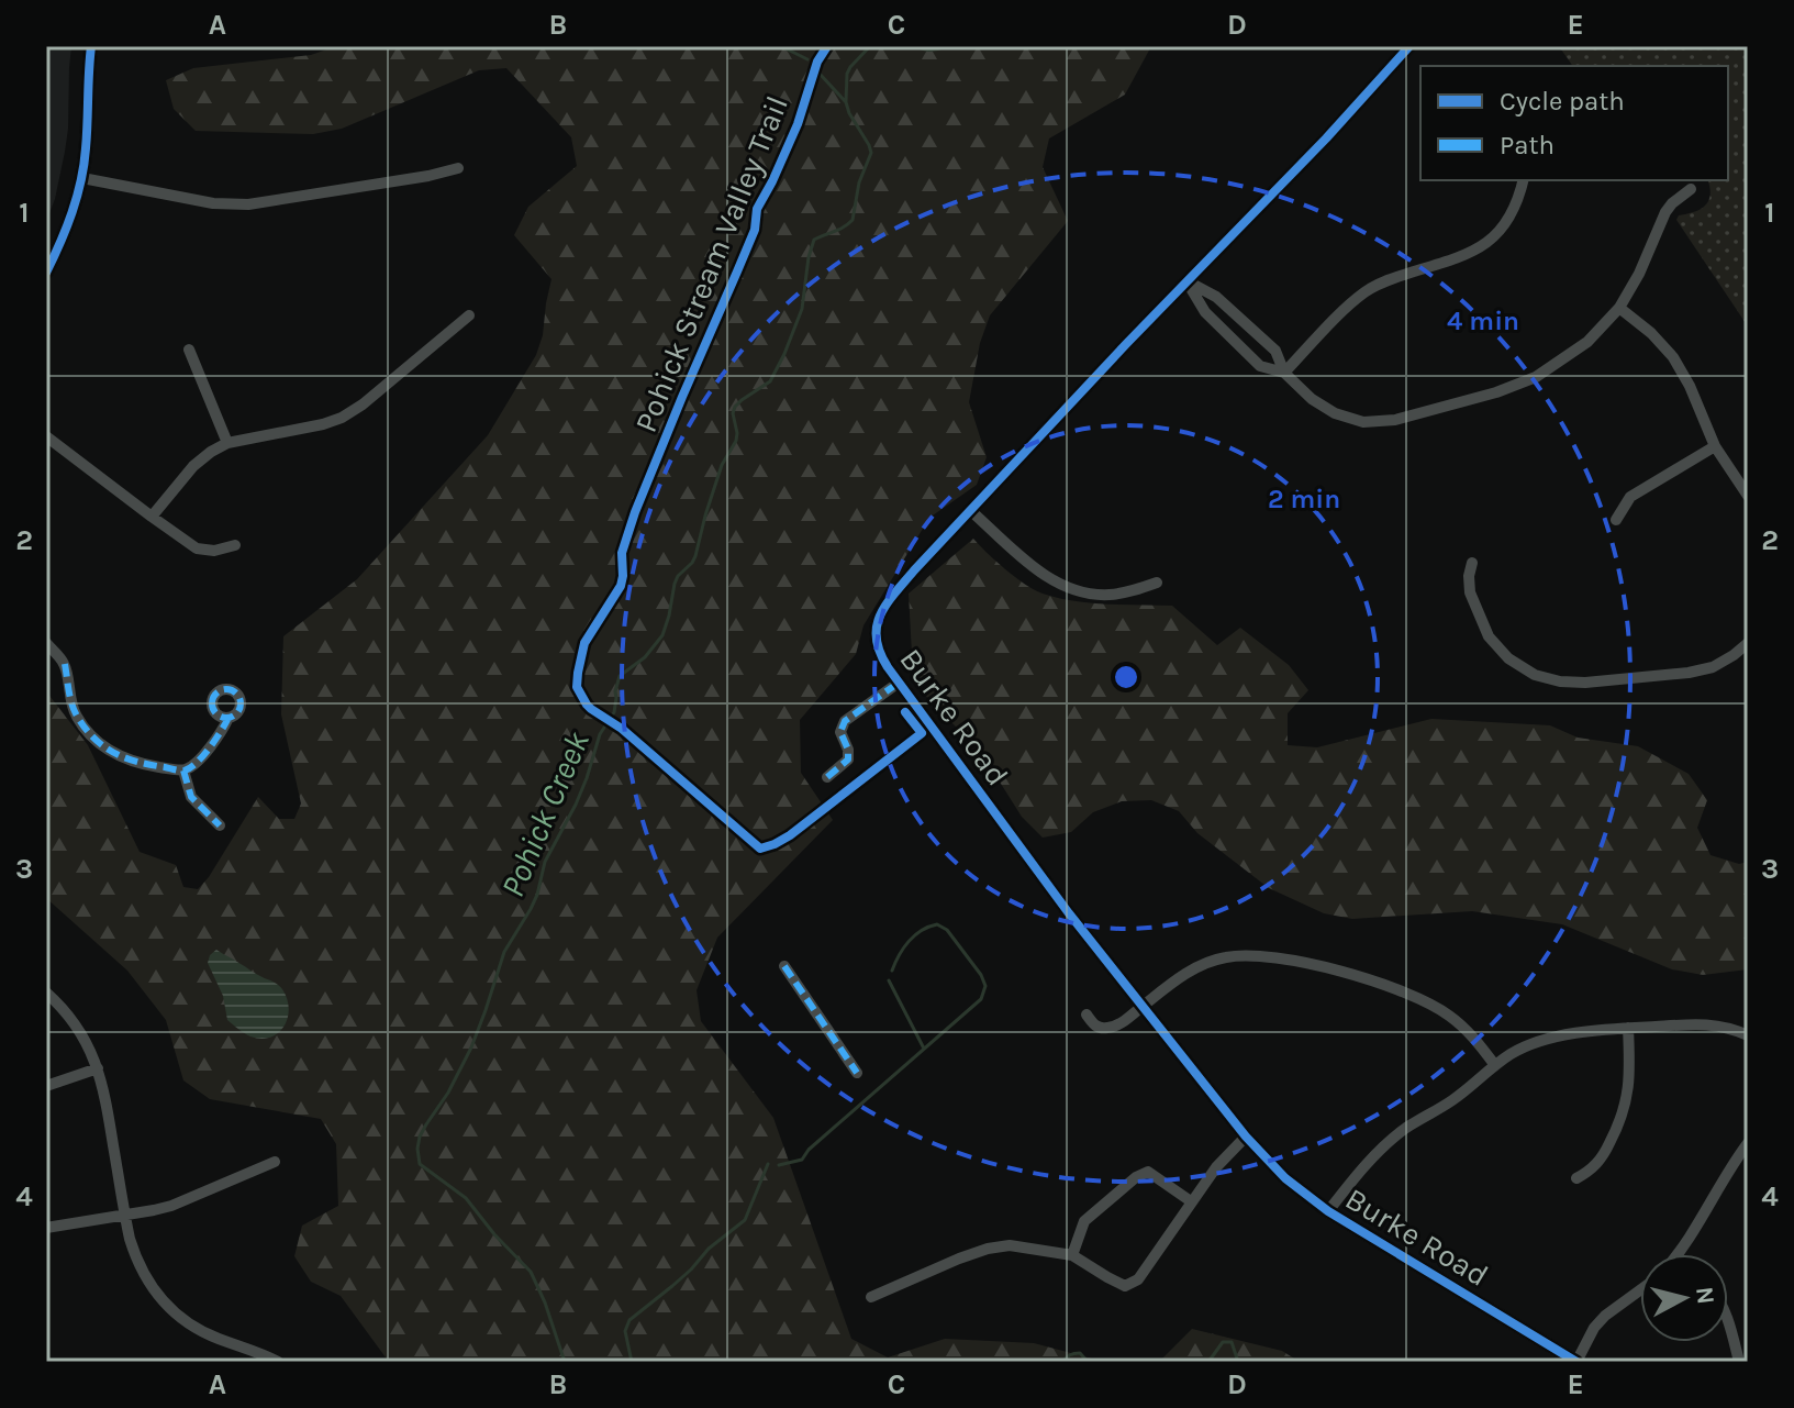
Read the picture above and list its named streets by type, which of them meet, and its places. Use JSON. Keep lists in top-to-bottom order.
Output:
{
  "streets": {
    "street": ["Burke Road"],
    "cycle path": ["Pohick Stream Valley Trail"]
  },
  "water": ["Pohick Creek"],
  "legend": ["Cycle path", "Path"],
  "north": "right",
  "grid": {
    "columns": [
      "A",
      "B",
      "C",
      "D",
      "E"
    ],
    "rows": [
      "1",
      "2",
      "3",
      "4"
    ]
  },
  "rings": ["4 min", "2 min"]
}
